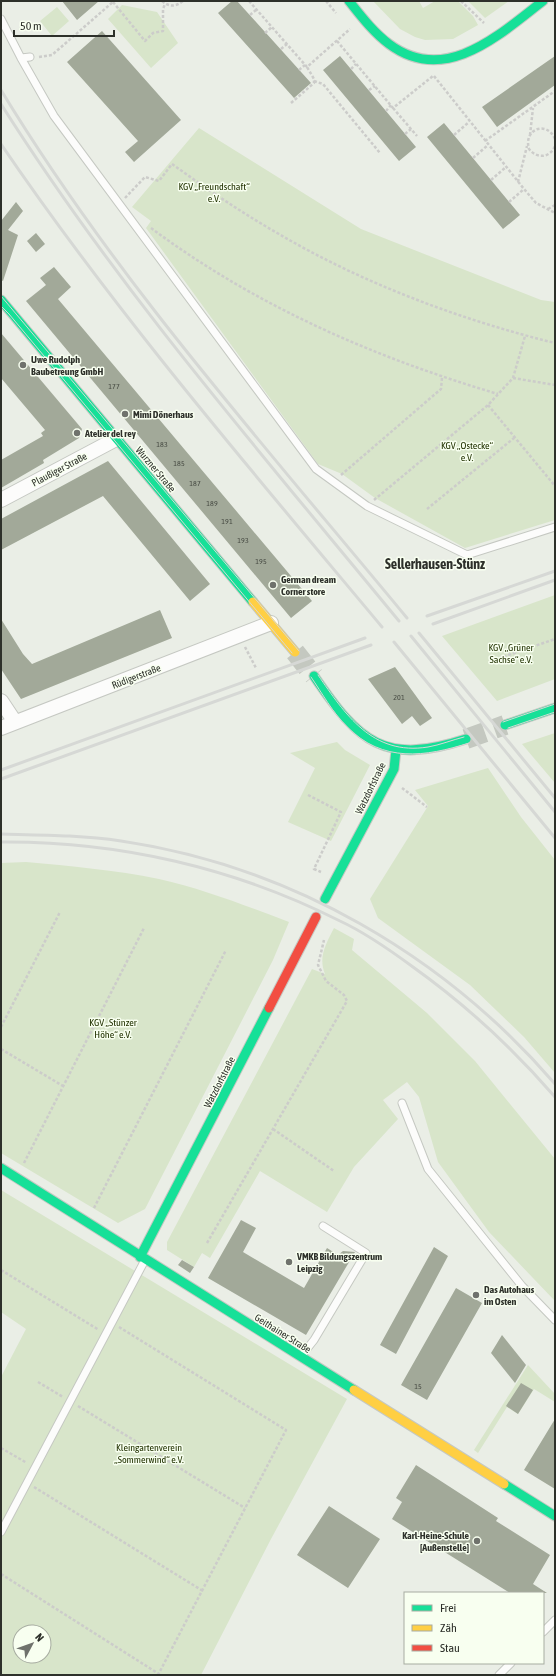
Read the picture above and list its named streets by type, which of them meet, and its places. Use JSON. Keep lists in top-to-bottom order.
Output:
{
  "streets": {
    "street": [
      "Plaußiger Straße",
      "Wurzner Straße",
      "Rüdigerstraße",
      "Watzdorfstraße",
      "Geithainer Straße"
    ]
  },
  "crossings": [
    ["Plaußiger Straße", "Wurzner Straße"],
    ["Wurzner Straße", "Rüdigerstraße"],
    ["Watzdorfstraße", "Geithainer Straße"]
  ],
  "districts": ["Sellerhausen-Stünz"],
  "parks": [
    "KGV „Freundschaft“ e.V.",
    "KGV „Ostecke“ e.V.",
    "KGV „Grüner Sachse“ e.V.",
    "KGV „Stünzer Höhe“ e.V.",
    "Kleingartenverein „Sommerwind“ e.V."
  ],
  "places": [
    "Uwe Rudolph Baubetreung GmbH",
    "Mimi Dönerhaus",
    "Atelier del rey",
    "German dream Corner store",
    "VMKB Bildungszentrum Leipzig",
    "Das Autohaus im Osten",
    "Karl-Heine-Schule [Außenstelle]"
  ],
  "house_numbers": [
    "177",
    "183",
    "185",
    "187",
    "189",
    "191",
    "193",
    "195",
    "201",
    "15"
  ],
  "legend": ["Frei", "Zäh", "Stau"],
  "scale_bar": "50 m",
  "north": "top right"
}
